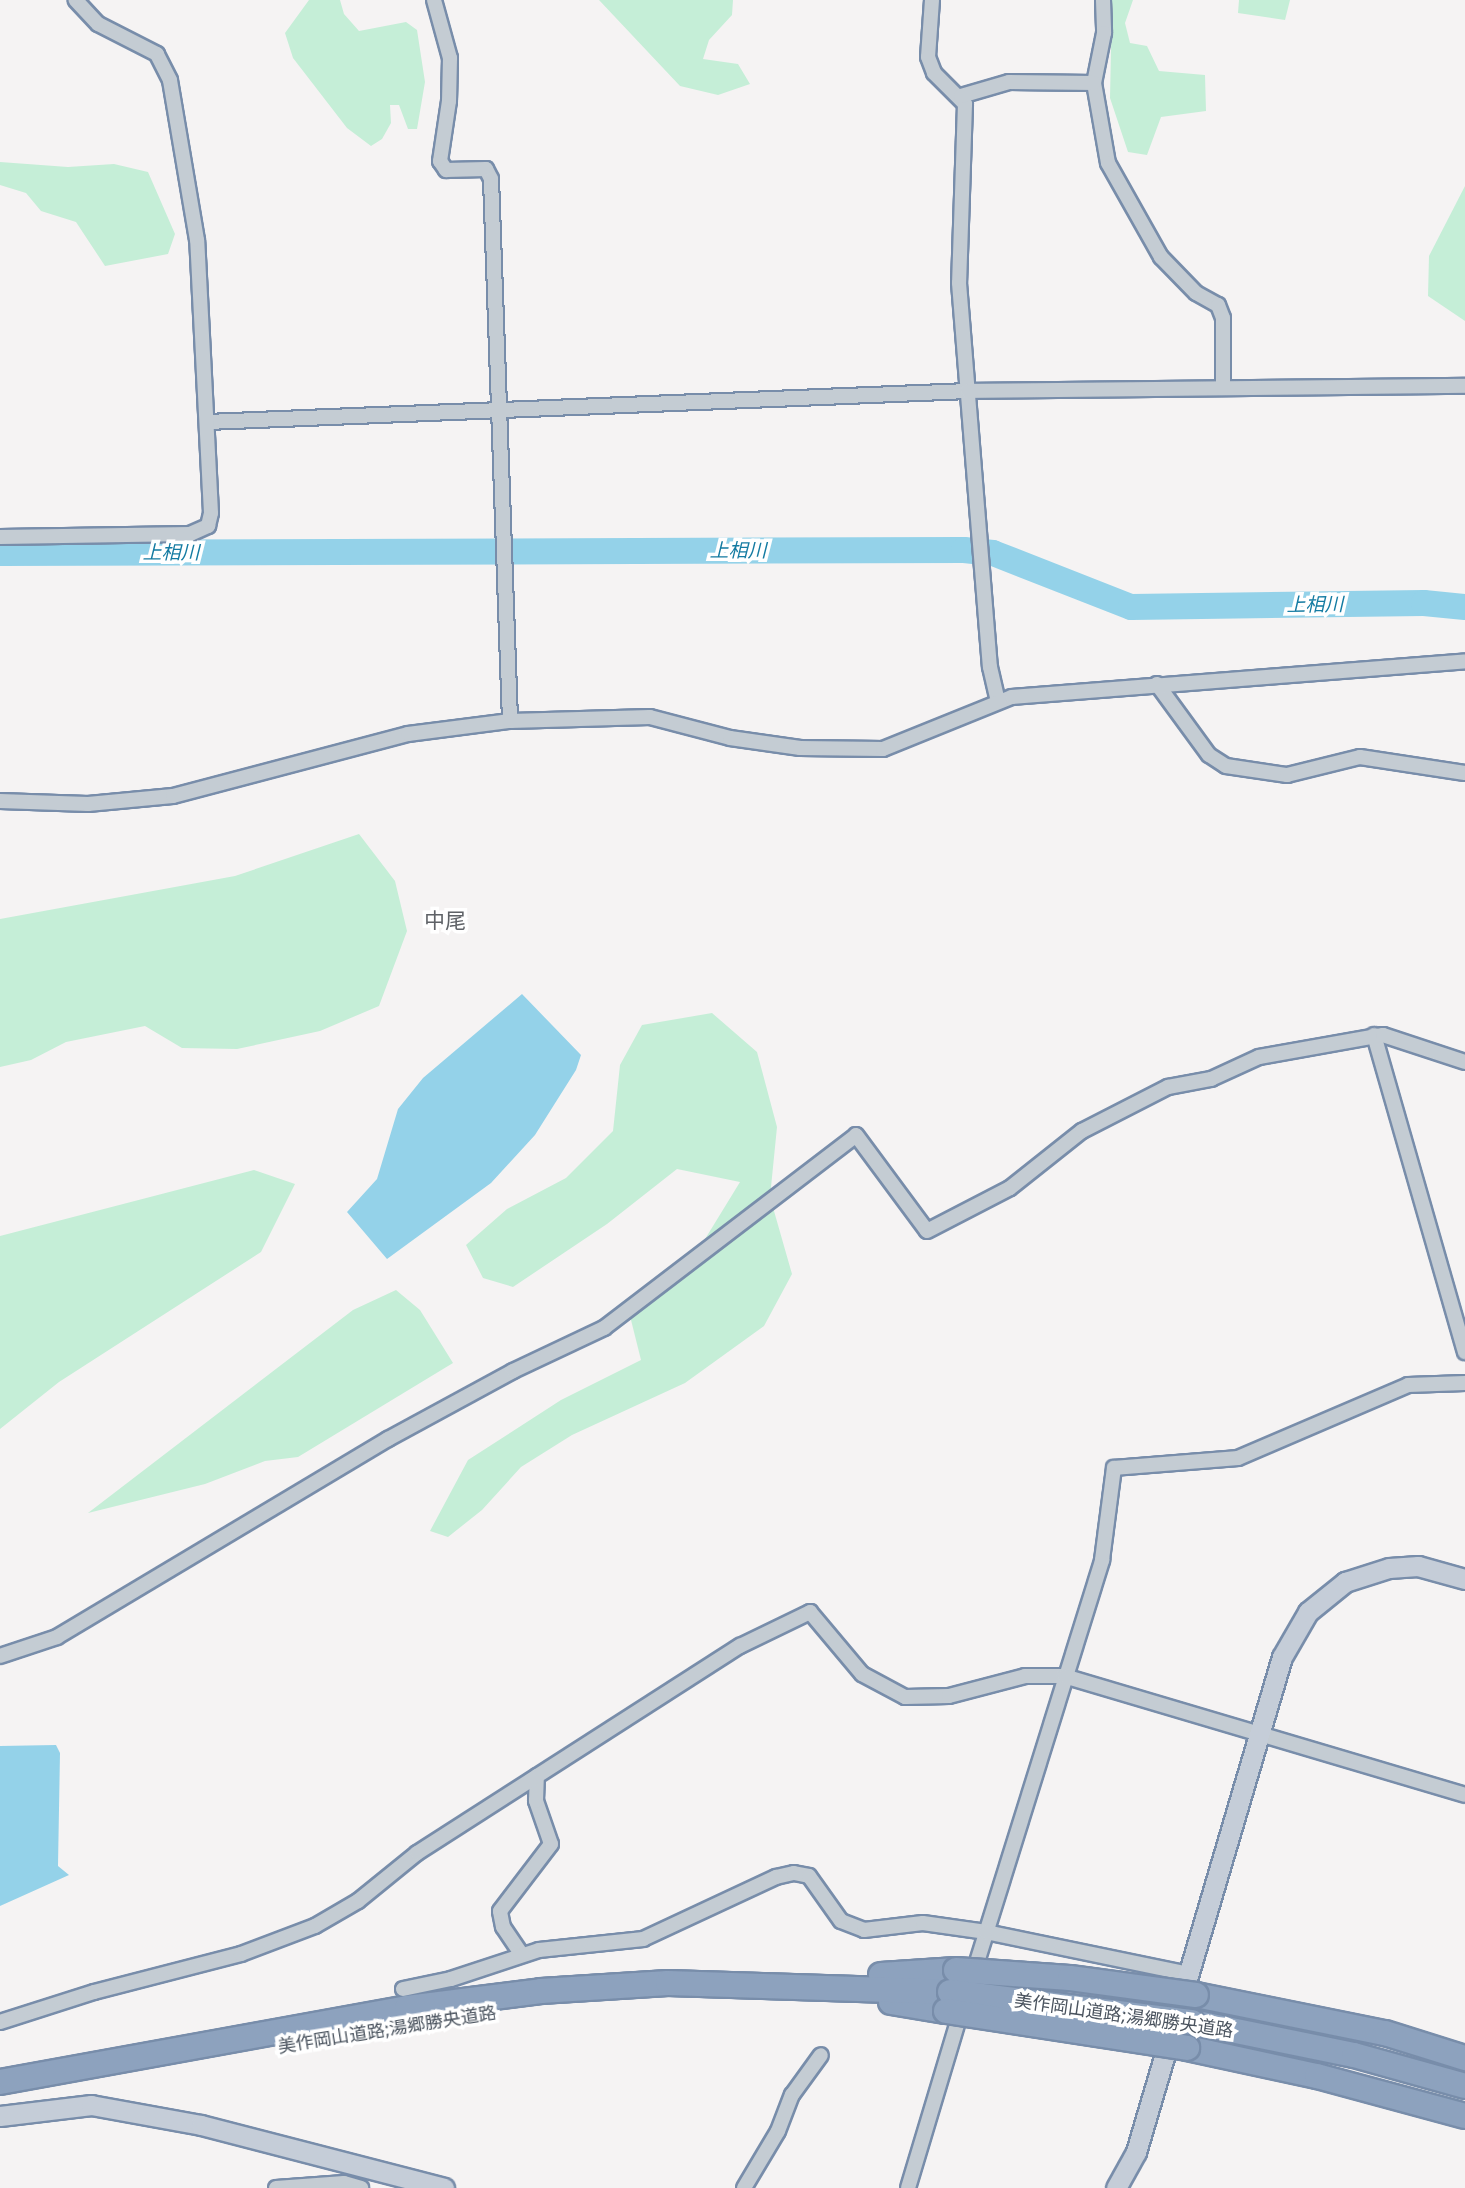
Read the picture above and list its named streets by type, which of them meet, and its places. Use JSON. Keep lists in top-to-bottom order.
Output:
{
  "streets": {
    "highway": ["美作岡山道路;湯郷勝央道路"]
  },
  "districts": ["中尾"],
  "water": ["上相川"]
}
